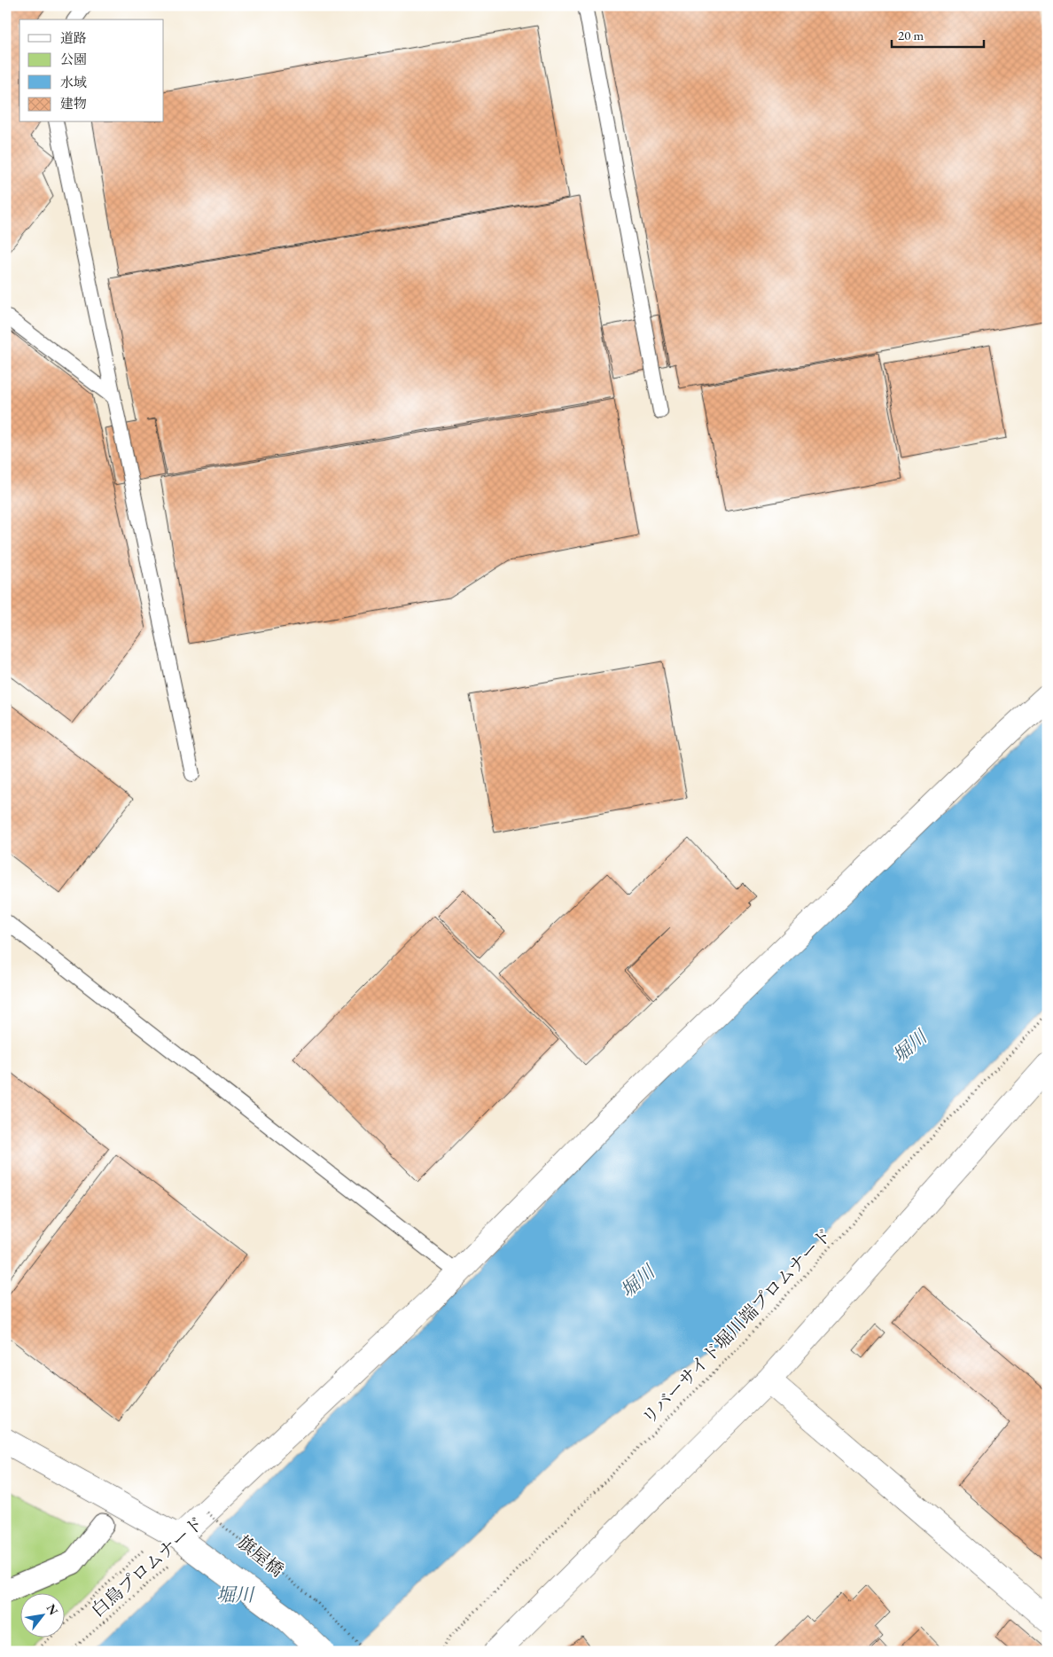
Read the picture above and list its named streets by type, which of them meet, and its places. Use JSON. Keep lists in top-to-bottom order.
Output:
{
  "streets": {
    "street": ["旗屋橋"],
    "path": ["リバーサイド堀川端プロムナード", "白鳥プロムナード"]
  },
  "water": ["堀川"],
  "legend": [
    "道路",
    "公園",
    "水域",
    "建物"
  ],
  "scale_bar": "20 m",
  "north": "top right"
}
